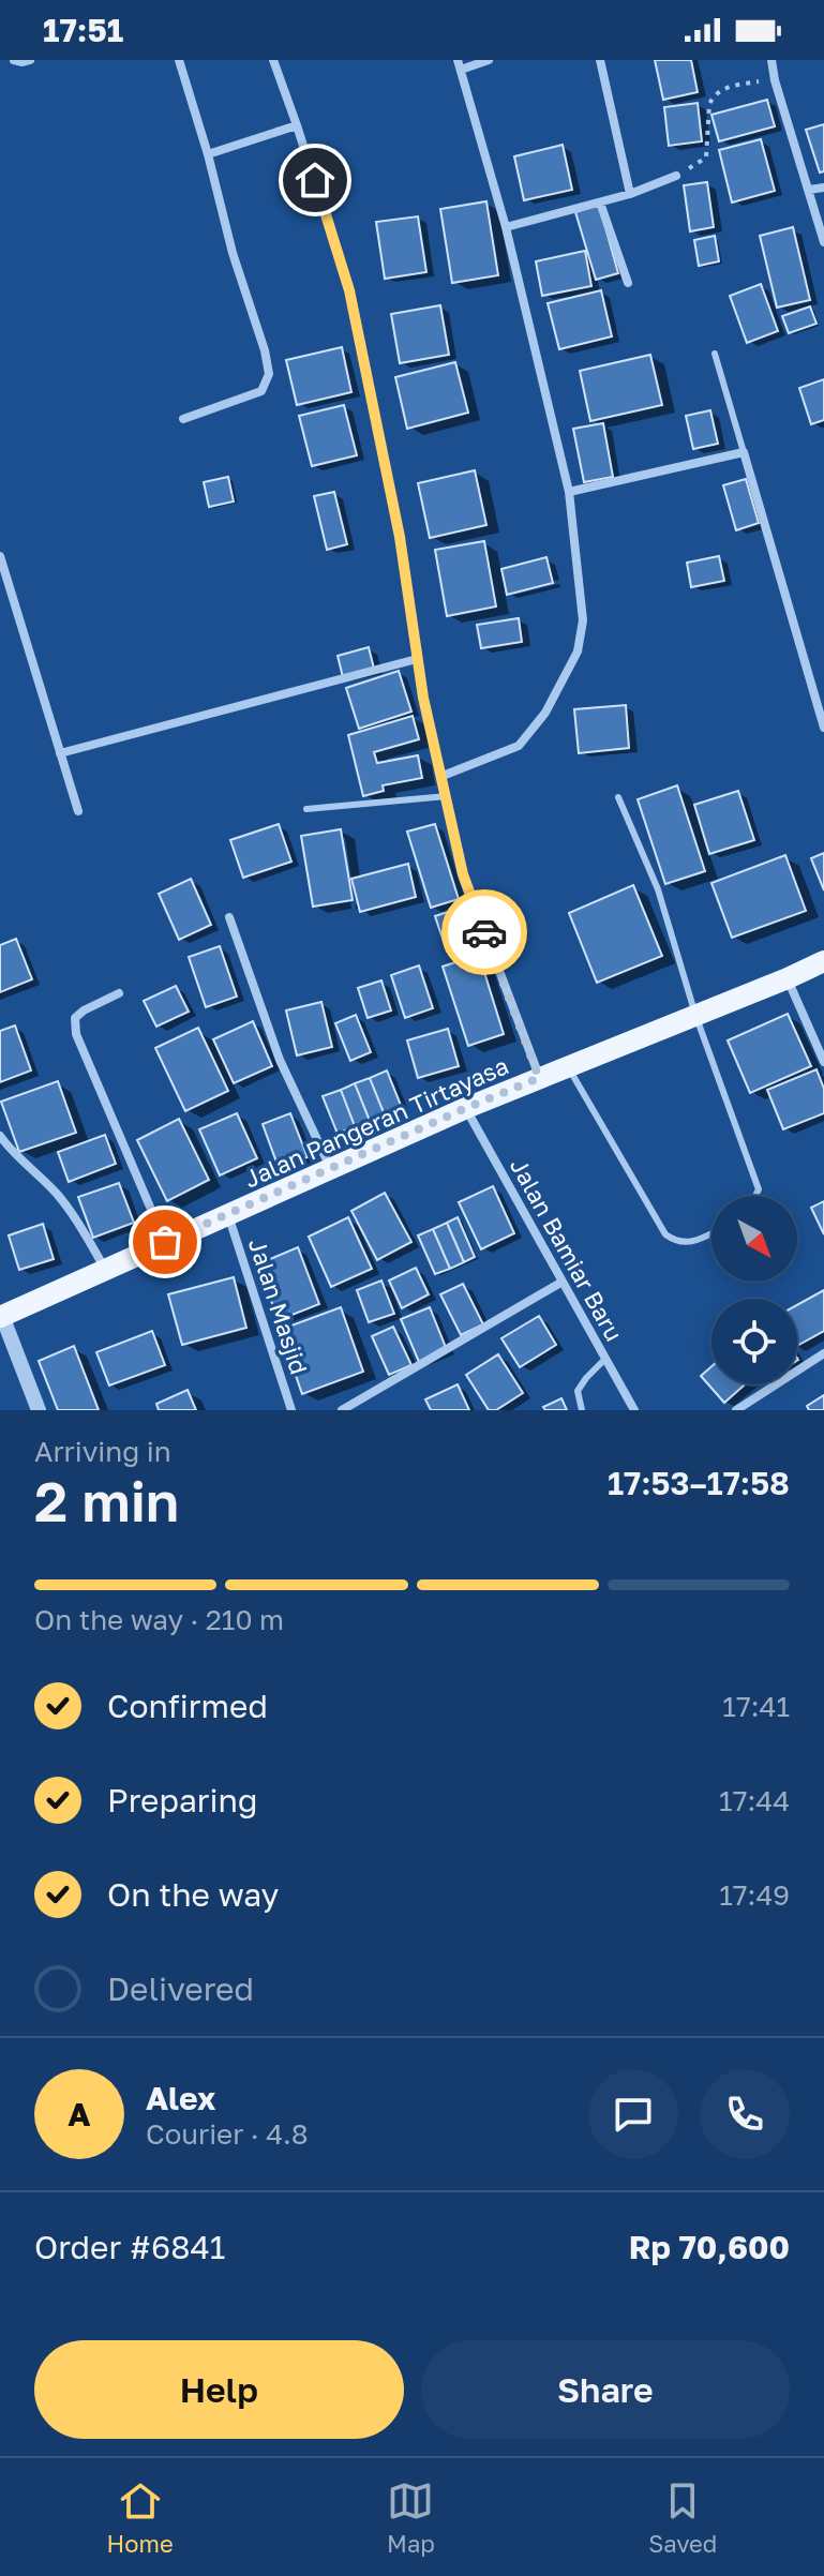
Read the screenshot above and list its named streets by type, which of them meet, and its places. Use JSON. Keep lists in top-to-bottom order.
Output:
{
  "streets": {
    "main road": ["Jalan Pangeran Tirtayasa"],
    "street": ["Jalan Bamiar Baru", "Jalan Masjid"]
  },
  "crossings": [
    ["Jalan Pangeran Tirtayasa", "Jalan Bamiar Baru"],
    ["Jalan Pangeran Tirtayasa", "Jalan Masjid"]
  ],
  "north": "bottom right",
  "page": {
    "status": "17:51",
    "heading": ["2 min", "Arriving in", "17:53–17:58"],
    "panel": [
      "Alex",
      "Courier · 4.8",
      "Order #6841",
      "Rp 70,600"
    ],
    "bar": "On the way · 210 m",
    "list": [
      ["Confirmed", "17:41"],
      ["Preparing", "17:44"],
      ["On the way", "17:49"],
      "Delivered"
    ],
    "round": "A",
    "buttons": ["Help", "Share"],
    "tabs": ["Home", "Map", "Saved"]
  }
}
